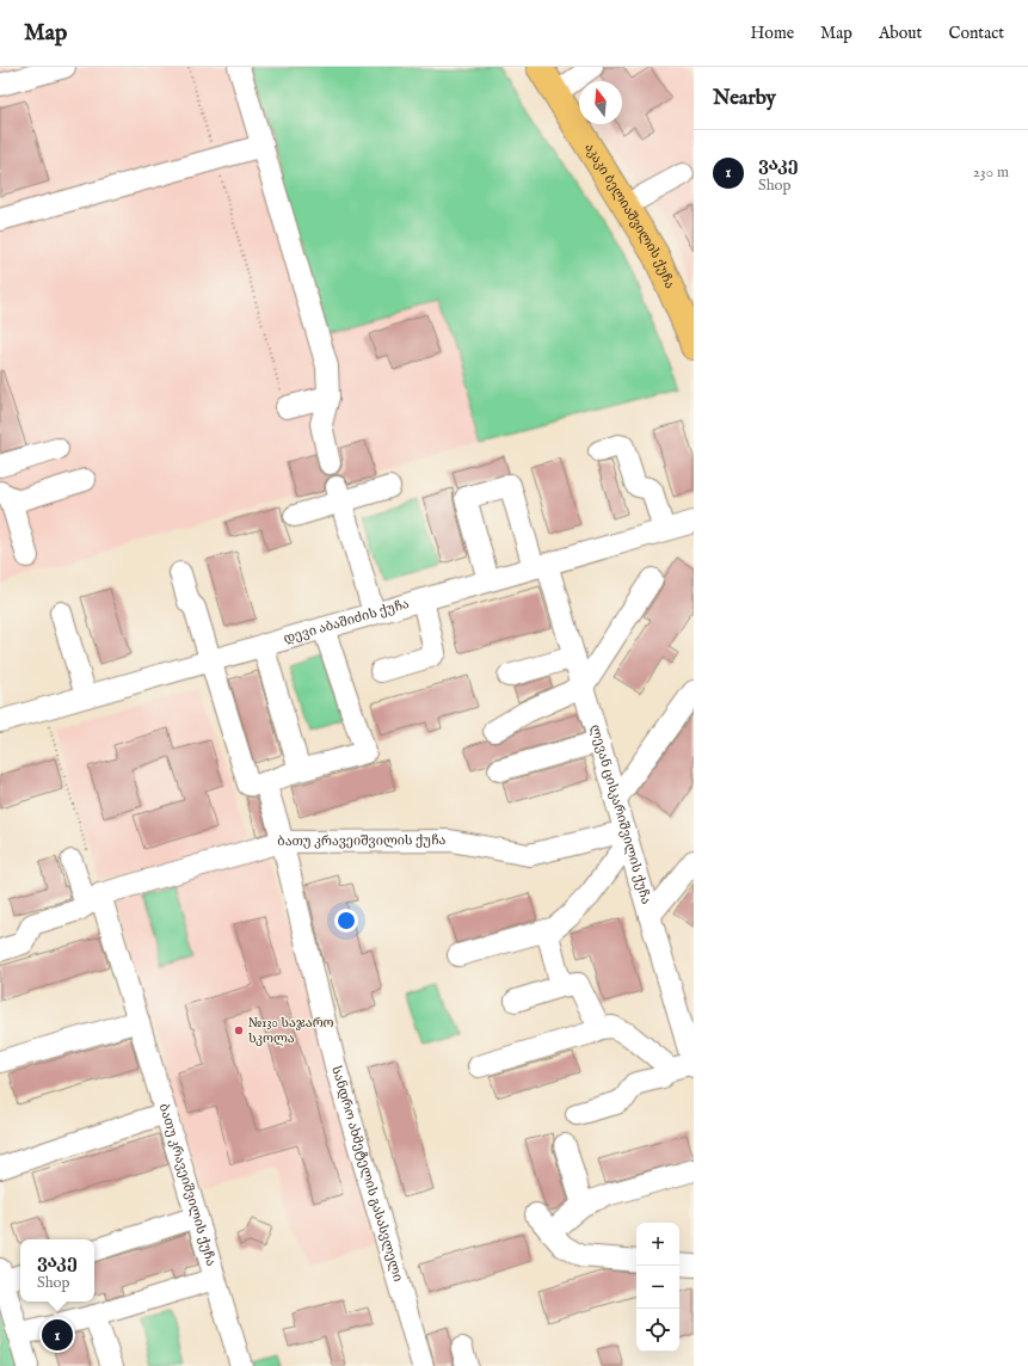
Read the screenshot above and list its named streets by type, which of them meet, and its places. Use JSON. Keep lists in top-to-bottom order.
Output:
{
  "streets": {
    "main road": ["აკაკი ბელიაშვილის ქუჩა"],
    "street": [
      "დევი აბაშიძის ქუჩა",
      "ლევან ცისკარიშვილის ქუჩა",
      "ბათუ კრავეიშვილის ქუჩა",
      "სანდრო ახმეტელის გასასვლელი"
    ]
  },
  "crossings": [
    ["დევი აბაშიძის ქუჩა", "ლევან ცისკარიშვილის ქუჩა"],
    ["ლევან ცისკარიშვილის ქუჩა", "ბათუ კრავეიშვილის ქუჩა"],
    ["ბათუ კრავეიშვილის ქუჩა", "სანდრო ახმეტელის გასასვლელი"]
  ],
  "places": ["№130 საჯარო სკოლა"],
  "north": "top",
  "page": {
    "header": "Map",
    "nav": [
      "Home",
      "Map",
      "About",
      "Contact"
    ],
    "heading": "Nearby",
    "list": [
      {
        "mark": "1",
        "name": "ვაკე",
        "note": "Shop",
        "value": "230 m"
      }
    ],
    "map_buttons": ["+", "−"],
    "popup": ["ვაკე", "Shop"],
    "pins": "1"
  }
}
